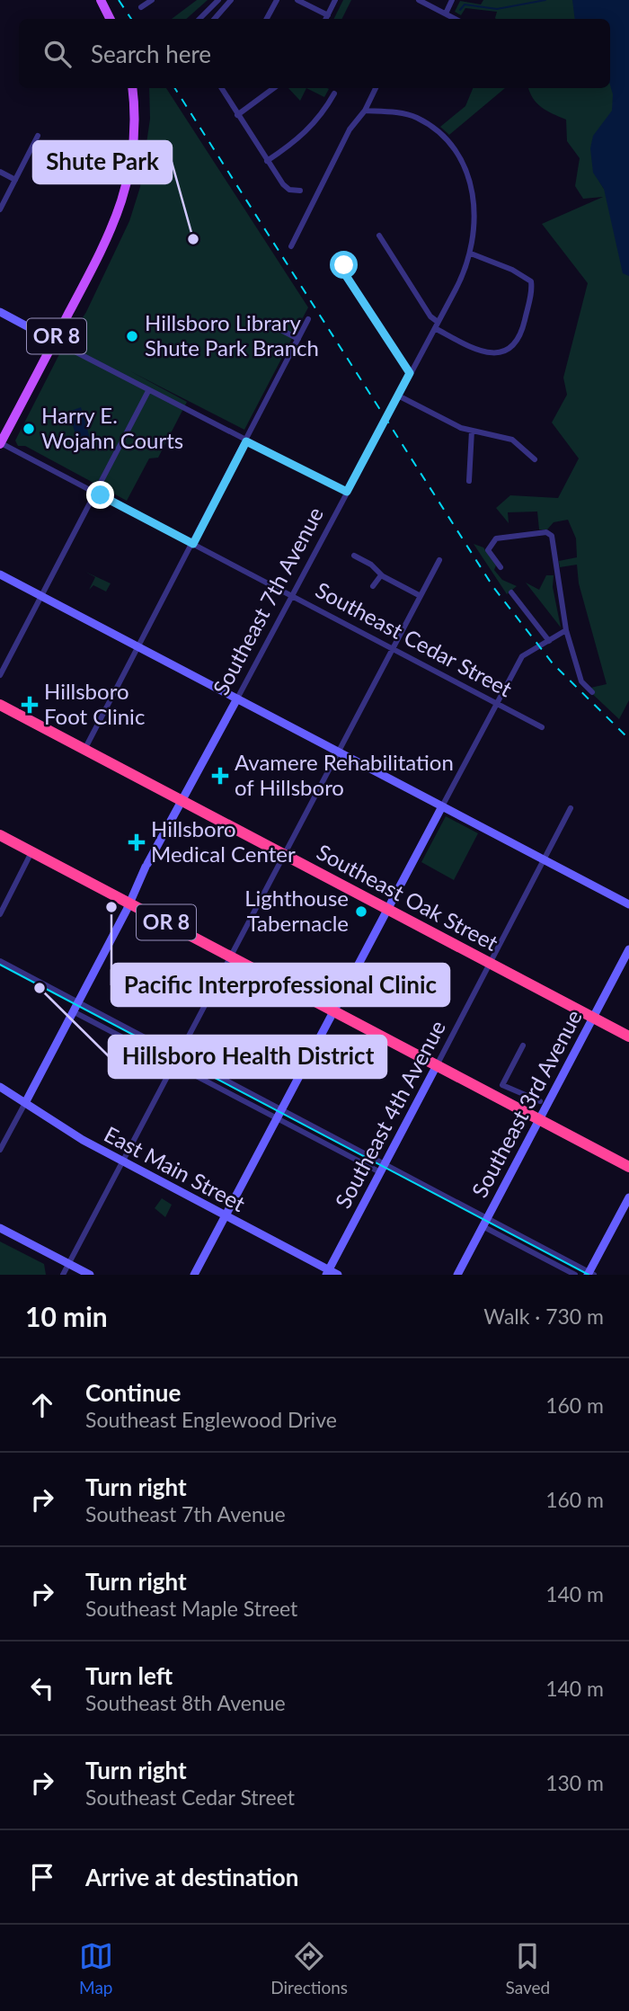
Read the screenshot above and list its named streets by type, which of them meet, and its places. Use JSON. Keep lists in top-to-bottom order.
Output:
{
  "streets": {
    "highway": ["OR 8", "Southeast Oak Street"],
    "street": [
      "Southeast 7th Avenue",
      "Southeast Cedar Street",
      "Southeast 3rd Avenue",
      "Southeast 4th Avenue",
      "East Main Street"
    ]
  },
  "crossings": [
    ["OR 8", "Southeast 7th Avenue"],
    ["OR 8", "Southeast Cedar Street"],
    ["OR 8", "Southeast 3rd Avenue"],
    ["OR 8", "Southeast 4th Avenue"],
    ["Southeast 7th Avenue", "Southeast Cedar Street"],
    ["Southeast 7th Avenue", "Southeast Oak Street"],
    ["Southeast 7th Avenue", "East Main Street"],
    ["Southeast Oak Street", "Southeast 3rd Avenue"],
    ["Southeast Oak Street", "Southeast 4th Avenue"],
    ["Southeast 4th Avenue", "East Main Street"]
  ],
  "places": {
    "other": [
      "Shute Park",
      "Hillsboro Library Shute Park Branch",
      "Harry E. Wojahn Courts",
      "Pacific Interprofessional Clinic",
      "Lighthouse Tabernacle",
      "Hillsboro Health District"
    ],
    "health": ["Hillsboro Foot Clinic", "Avamere Rehabilitation of Hillsboro", "Hillsboro Medical Center"]
  },
  "page": {
    "search": "Search here",
    "heading": ["10 min", "Walk · 730 m"],
    "list": [
      ["Continue", "Southeast Englewood Drive", "160 m"],
      ["Turn right", "Southeast 7th Avenue", "160 m"],
      ["Turn right", "Southeast Maple Street", "140 m"],
      ["Turn left", "Southeast 8th Avenue", "140 m"],
      ["Turn right", "Southeast Cedar Street", "130 m"],
      "Arrive at destination"
    ],
    "nav": ["Map", "Directions", "Saved"]
  }
}
